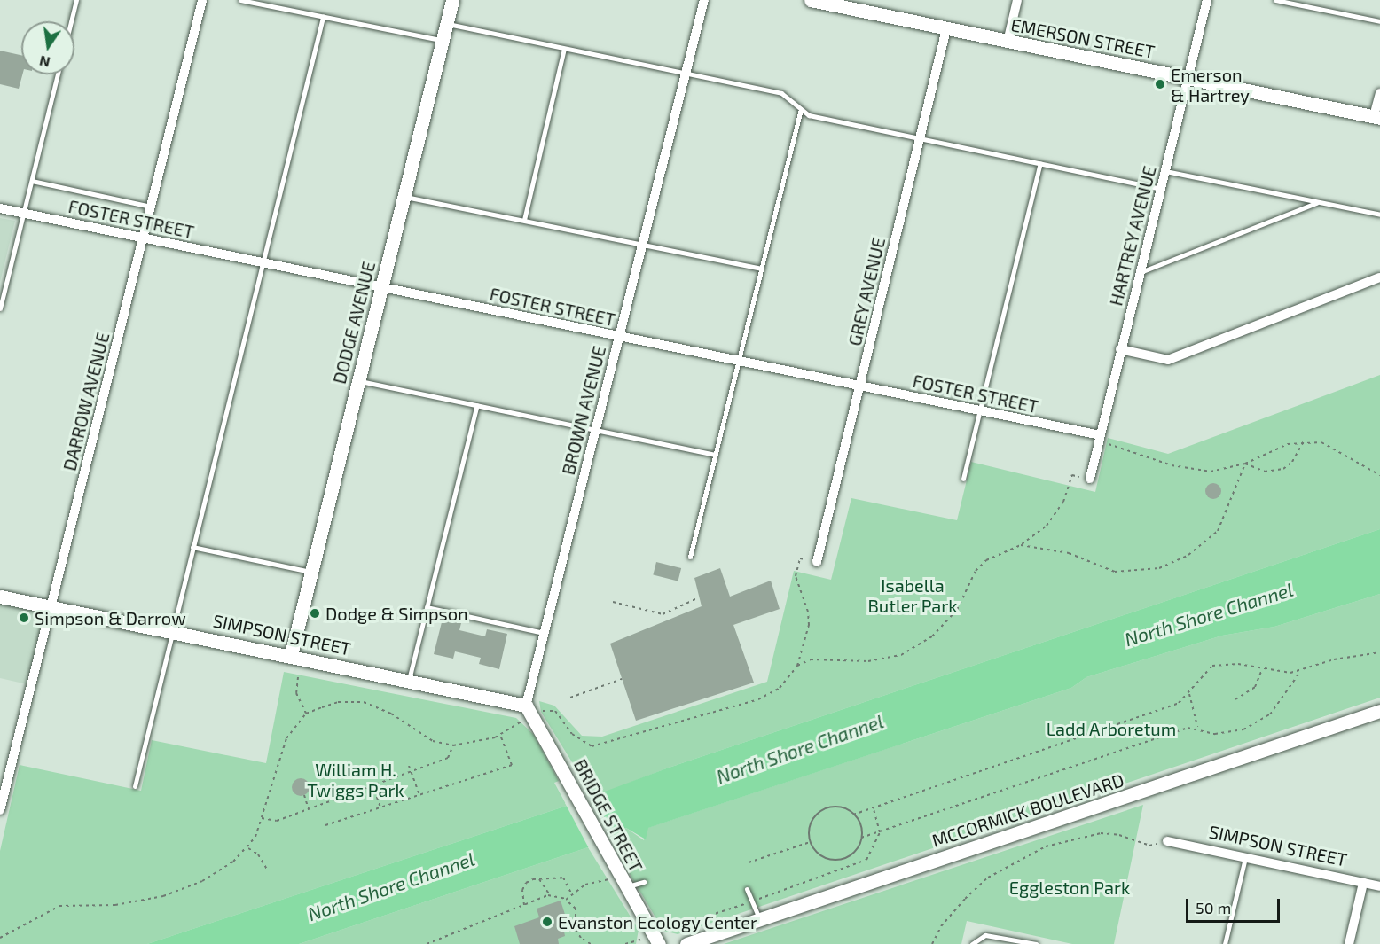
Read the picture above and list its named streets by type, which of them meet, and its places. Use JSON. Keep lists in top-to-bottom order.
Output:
{
  "streets": {
    "street": [
      "EMERSON STREET",
      "FOSTER STREET",
      "HARTREY AVENUE",
      "GREY AVENUE",
      "DODGE AVENUE",
      "DARROW AVENUE",
      "BROWN AVENUE",
      "SIMPSON STREET",
      "MCCORMICK BOULEVARD",
      "BRIDGE STREET"
    ]
  },
  "crossings": [
    ["EMERSON STREET", "HARTREY AVENUE"],
    ["EMERSON STREET", "GREY AVENUE"],
    ["FOSTER STREET", "HARTREY AVENUE"],
    ["FOSTER STREET", "GREY AVENUE"],
    ["FOSTER STREET", "DODGE AVENUE"],
    ["FOSTER STREET", "DARROW AVENUE"],
    ["FOSTER STREET", "BROWN AVENUE"],
    ["DODGE AVENUE", "SIMPSON STREET"],
    ["DARROW AVENUE", "SIMPSON STREET"],
    ["BROWN AVENUE", "SIMPSON STREET"],
    ["BROWN AVENUE", "BRIDGE STREET"],
    ["SIMPSON STREET", "BRIDGE STREET"]
  ],
  "water": ["North Shore Channel"],
  "parks": [
    "Isabella Butler Park",
    "Ladd Arboretum",
    "William H. Twiggs Park",
    "Eggleston Park"
  ],
  "places": [
    "Emerson & Hartrey",
    "Dodge & Simpson",
    "Simpson & Darrow",
    "Evanston Ecology Center"
  ],
  "scale_bar": "50 m",
  "north": "bottom"
}
